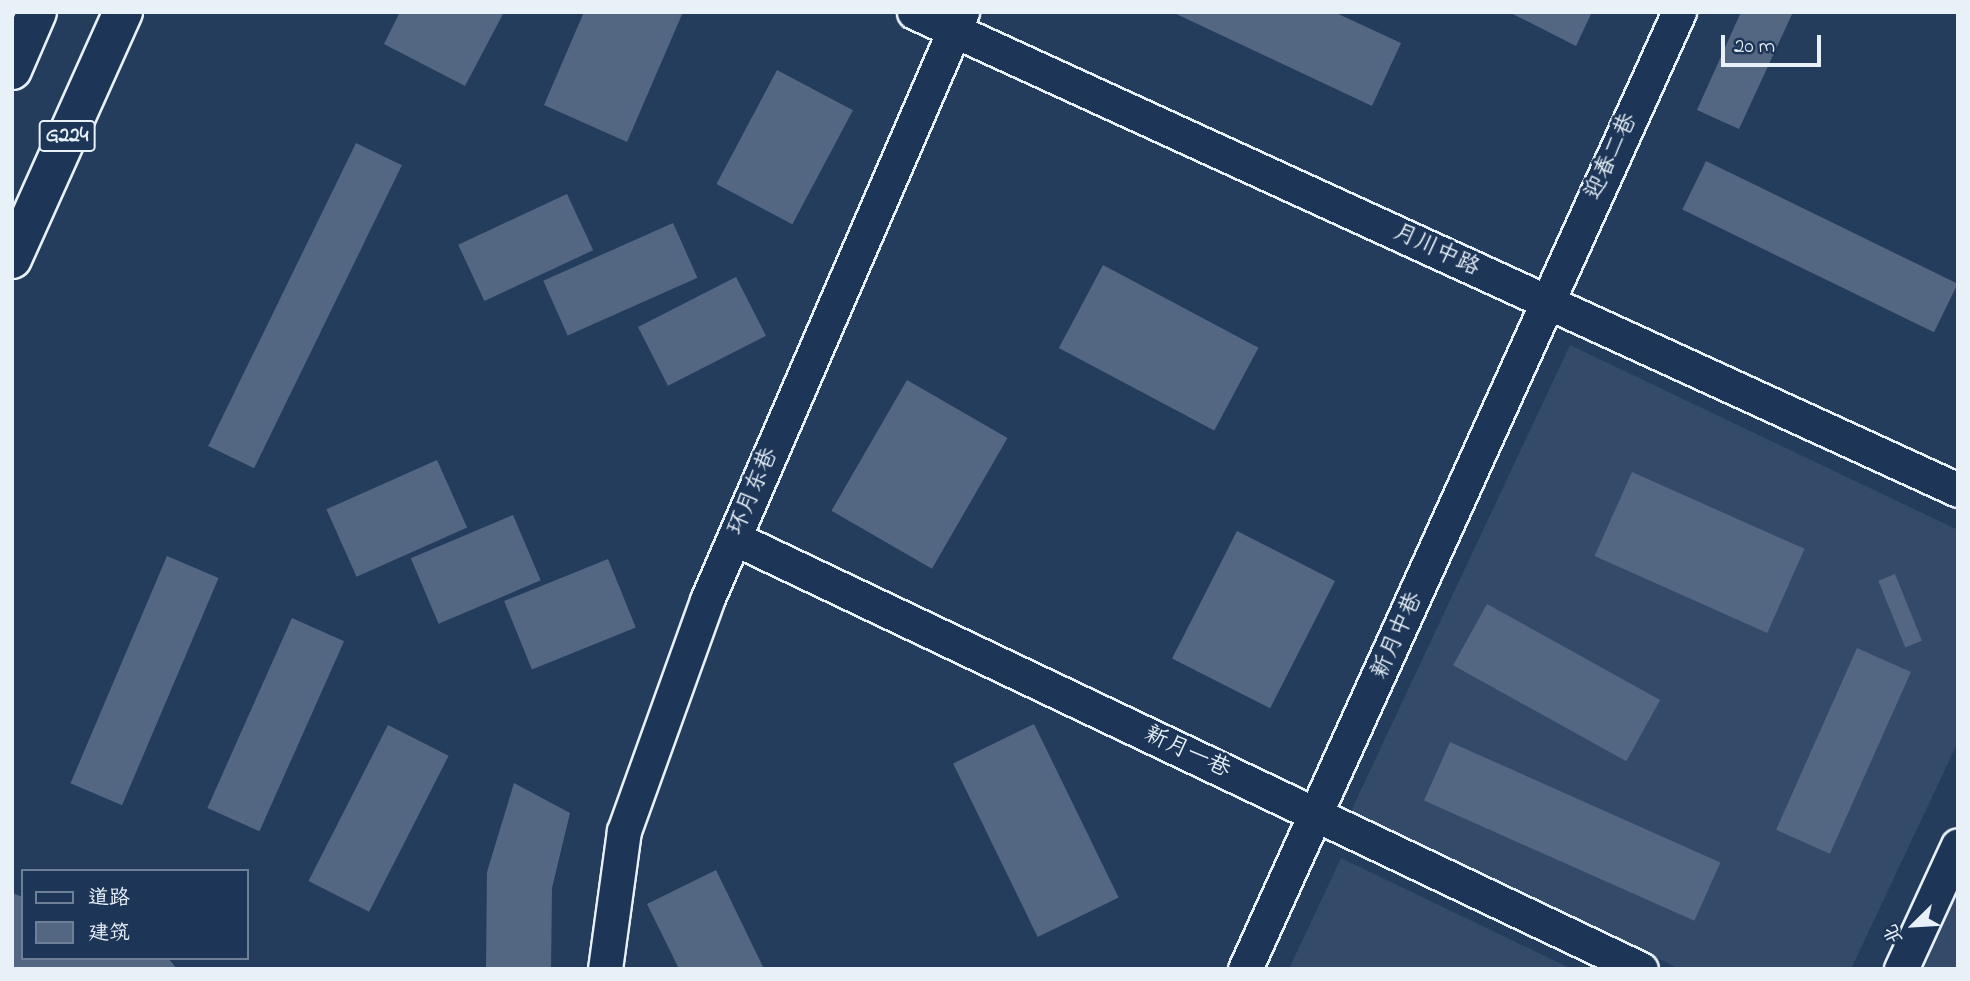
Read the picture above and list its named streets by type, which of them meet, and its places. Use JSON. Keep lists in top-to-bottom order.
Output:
{
  "streets": {
    "highway": ["G224"],
    "street": [
      "迎春二巷",
      "月川中路",
      "环月东巷",
      "新月中巷",
      "新月一巷"
    ]
  },
  "crossings": [
    ["迎春二巷", "月川中路"],
    ["迎春二巷", "新月中巷"],
    ["月川中路", "环月东巷"],
    ["月川中路", "新月中巷"],
    ["环月东巷", "新月一巷"],
    ["新月中巷", "新月一巷"]
  ],
  "legend": ["道路", "建筑"],
  "scale_bar": "20 m",
  "north": "bottom left"
}
